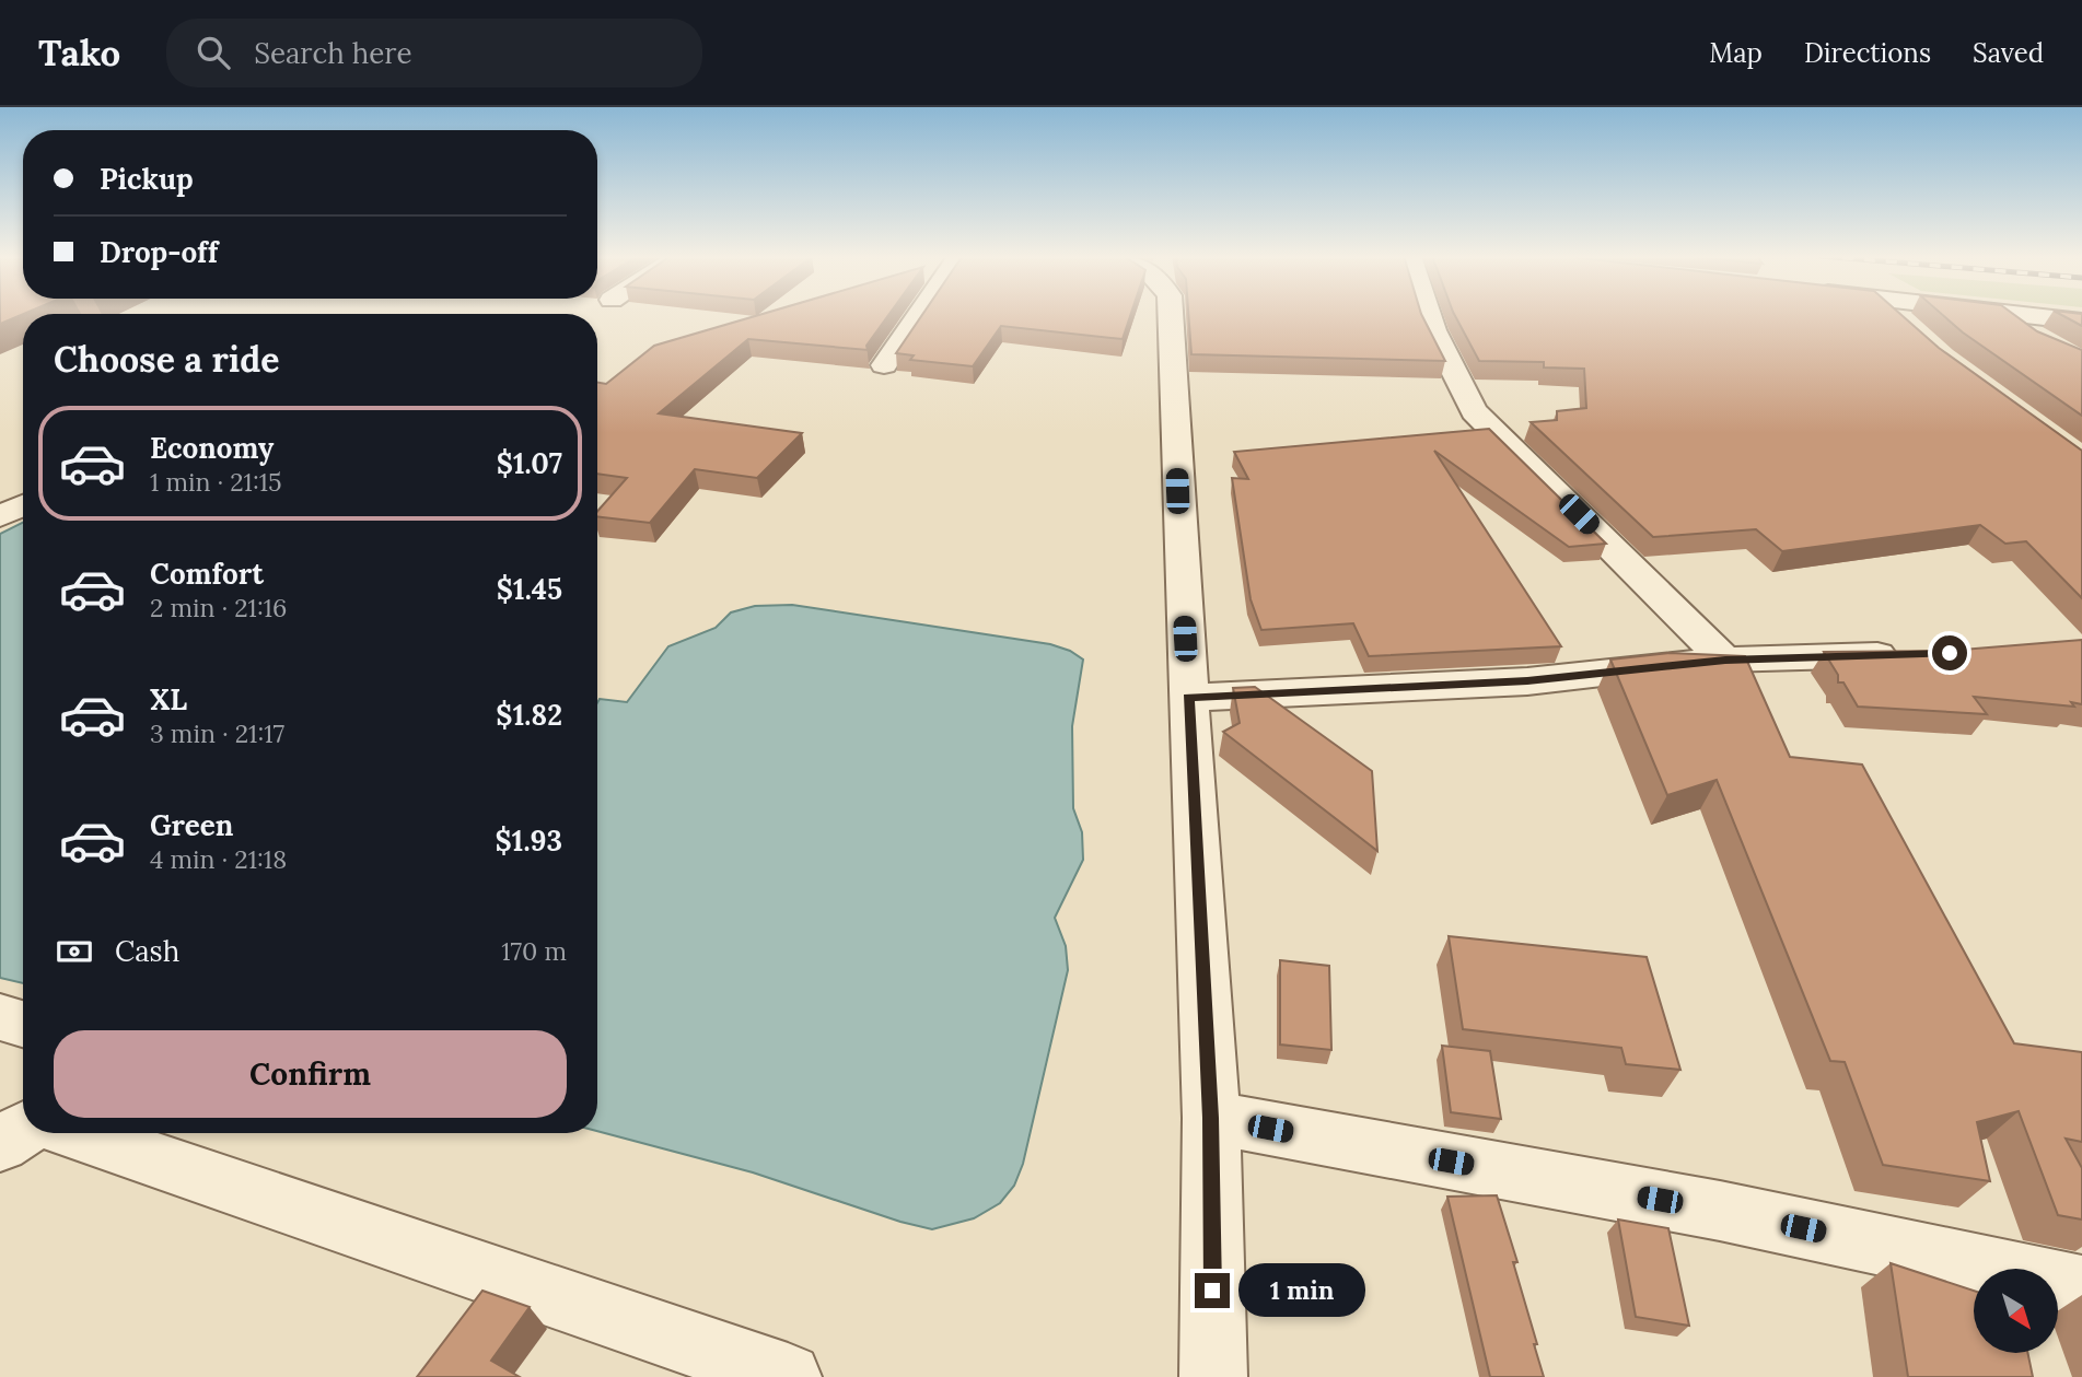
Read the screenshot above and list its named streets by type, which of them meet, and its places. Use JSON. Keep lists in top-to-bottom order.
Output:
{
  "north": "bottom right",
  "page": {
    "header": "Tako",
    "search": "Search here",
    "nav": ["Map", "Directions", "Saved"],
    "banner": ["Pickup", "Drop-off"],
    "heading": "Choose a ride",
    "list": [
      {
        "name": "Economy",
        "note": "1 min · 21:15",
        "value": "$1.07"
      },
      {
        "name": "Comfort",
        "note": "2 min · 21:16",
        "value": "$1.45"
      },
      {
        "name": "XL",
        "note": "3 min · 21:17",
        "value": "$1.82"
      },
      {
        "name": "Green",
        "note": "4 min · 21:18",
        "value": "$1.93"
      }
    ],
    "pay": ["Cash", "170 m"],
    "buttons": "Confirm",
    "bubble": "1 min"
  }
}
